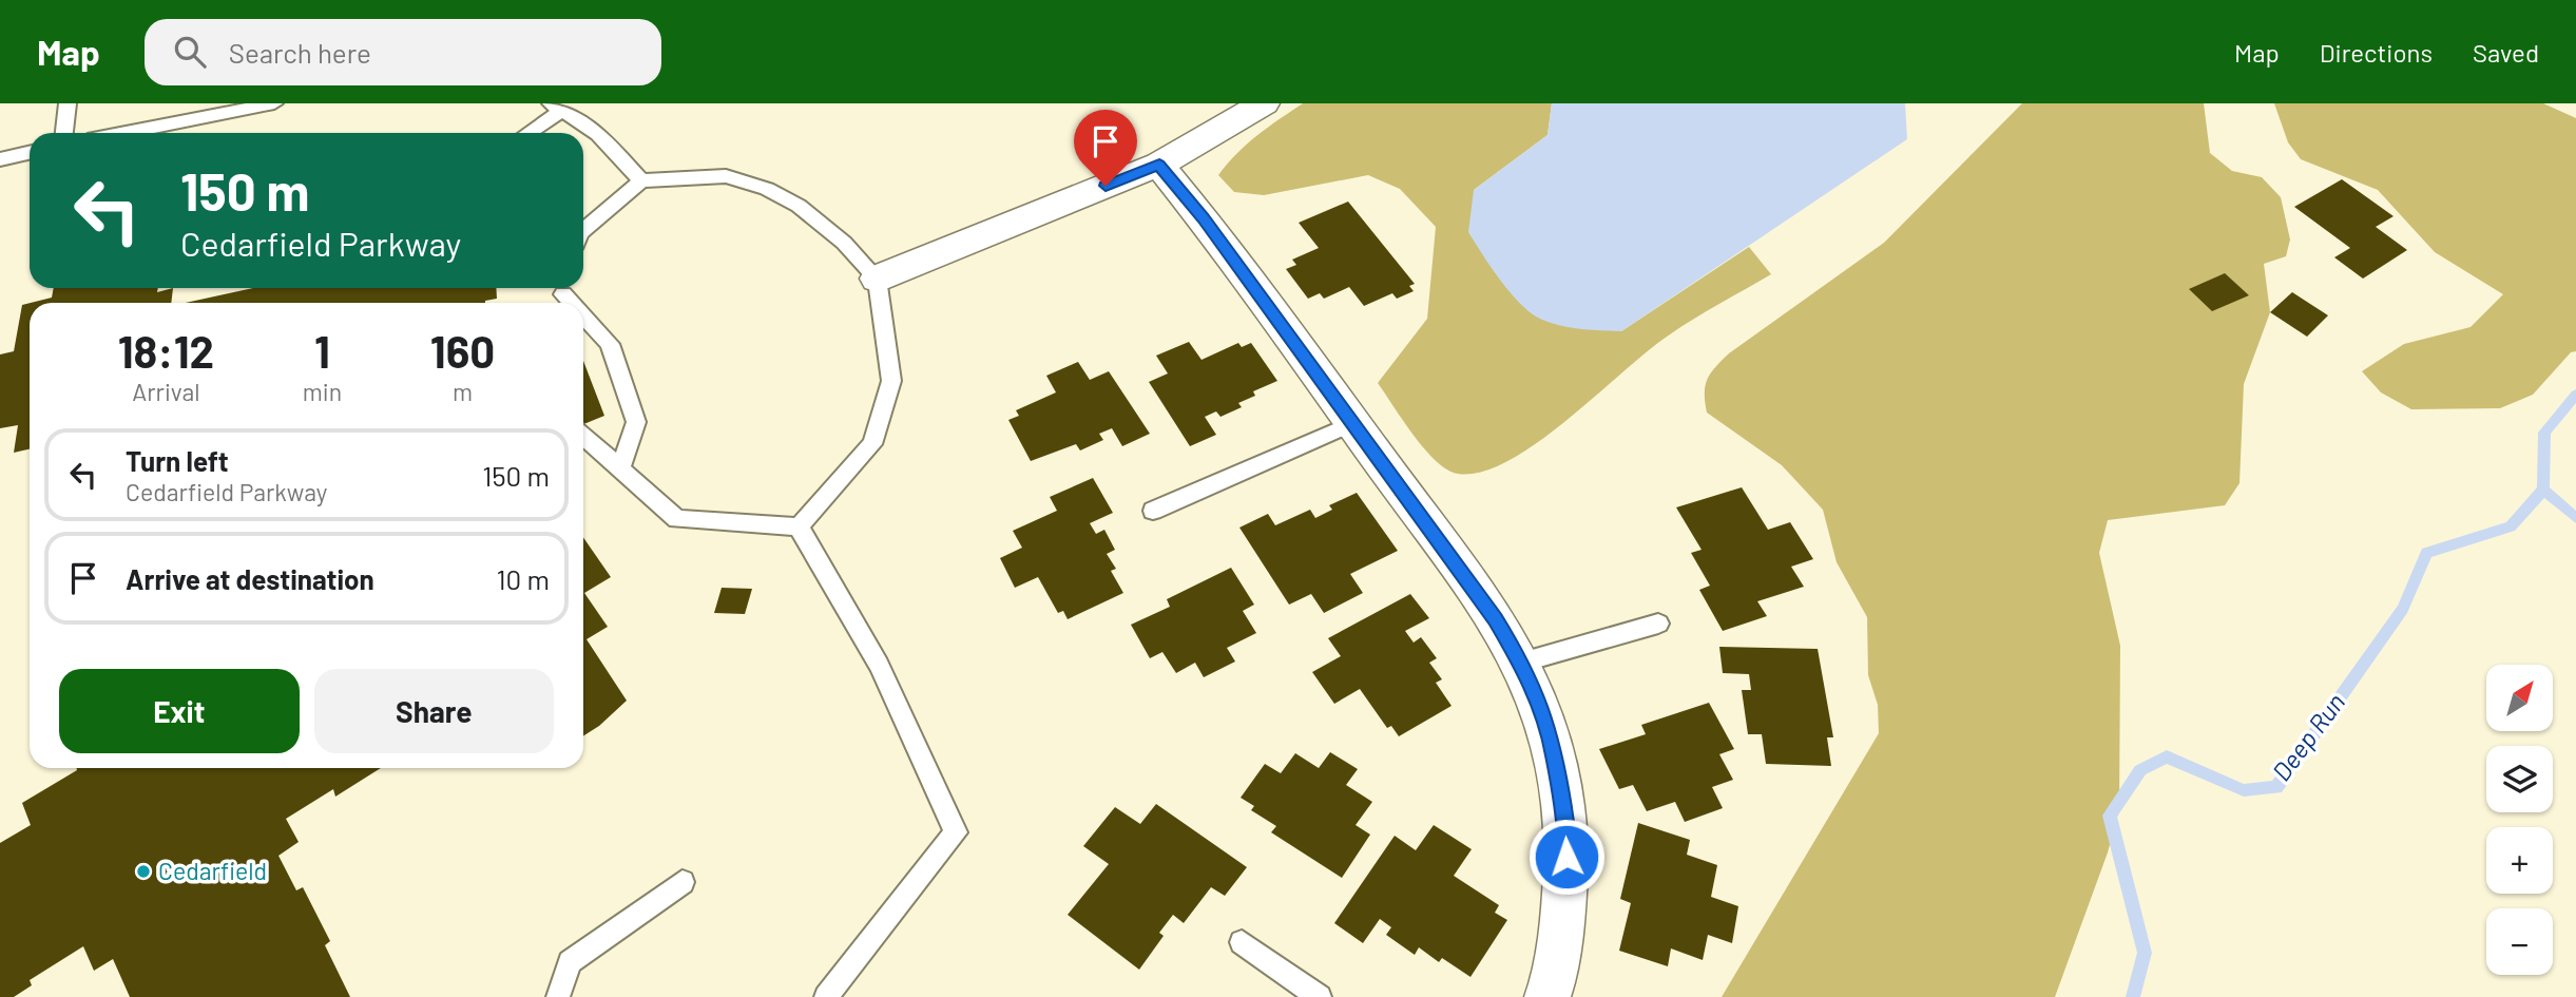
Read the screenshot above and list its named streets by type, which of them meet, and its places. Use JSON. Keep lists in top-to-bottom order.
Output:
{
  "water": ["Deep Run"],
  "places": ["Cedarfield"],
  "north": "top right",
  "page": {
    "header": "Map",
    "search": "Search here",
    "nav": ["Map", "Directions", "Saved"],
    "turn": ["150 m", "Cedarfield Parkway"],
    "eta": [
      "18:12",
      "Arrival",
      "1",
      "min",
      "160",
      "m"
    ],
    "list": [
      {
        "name": "Turn left",
        "note": "Cedarfield Parkway",
        "value": "150 m"
      },
      {
        "name": "Arrive at destination",
        "value": "10 m"
      }
    ],
    "buttons": ["Exit", "Share"],
    "map_buttons": ["+", "−"]
  }
}
